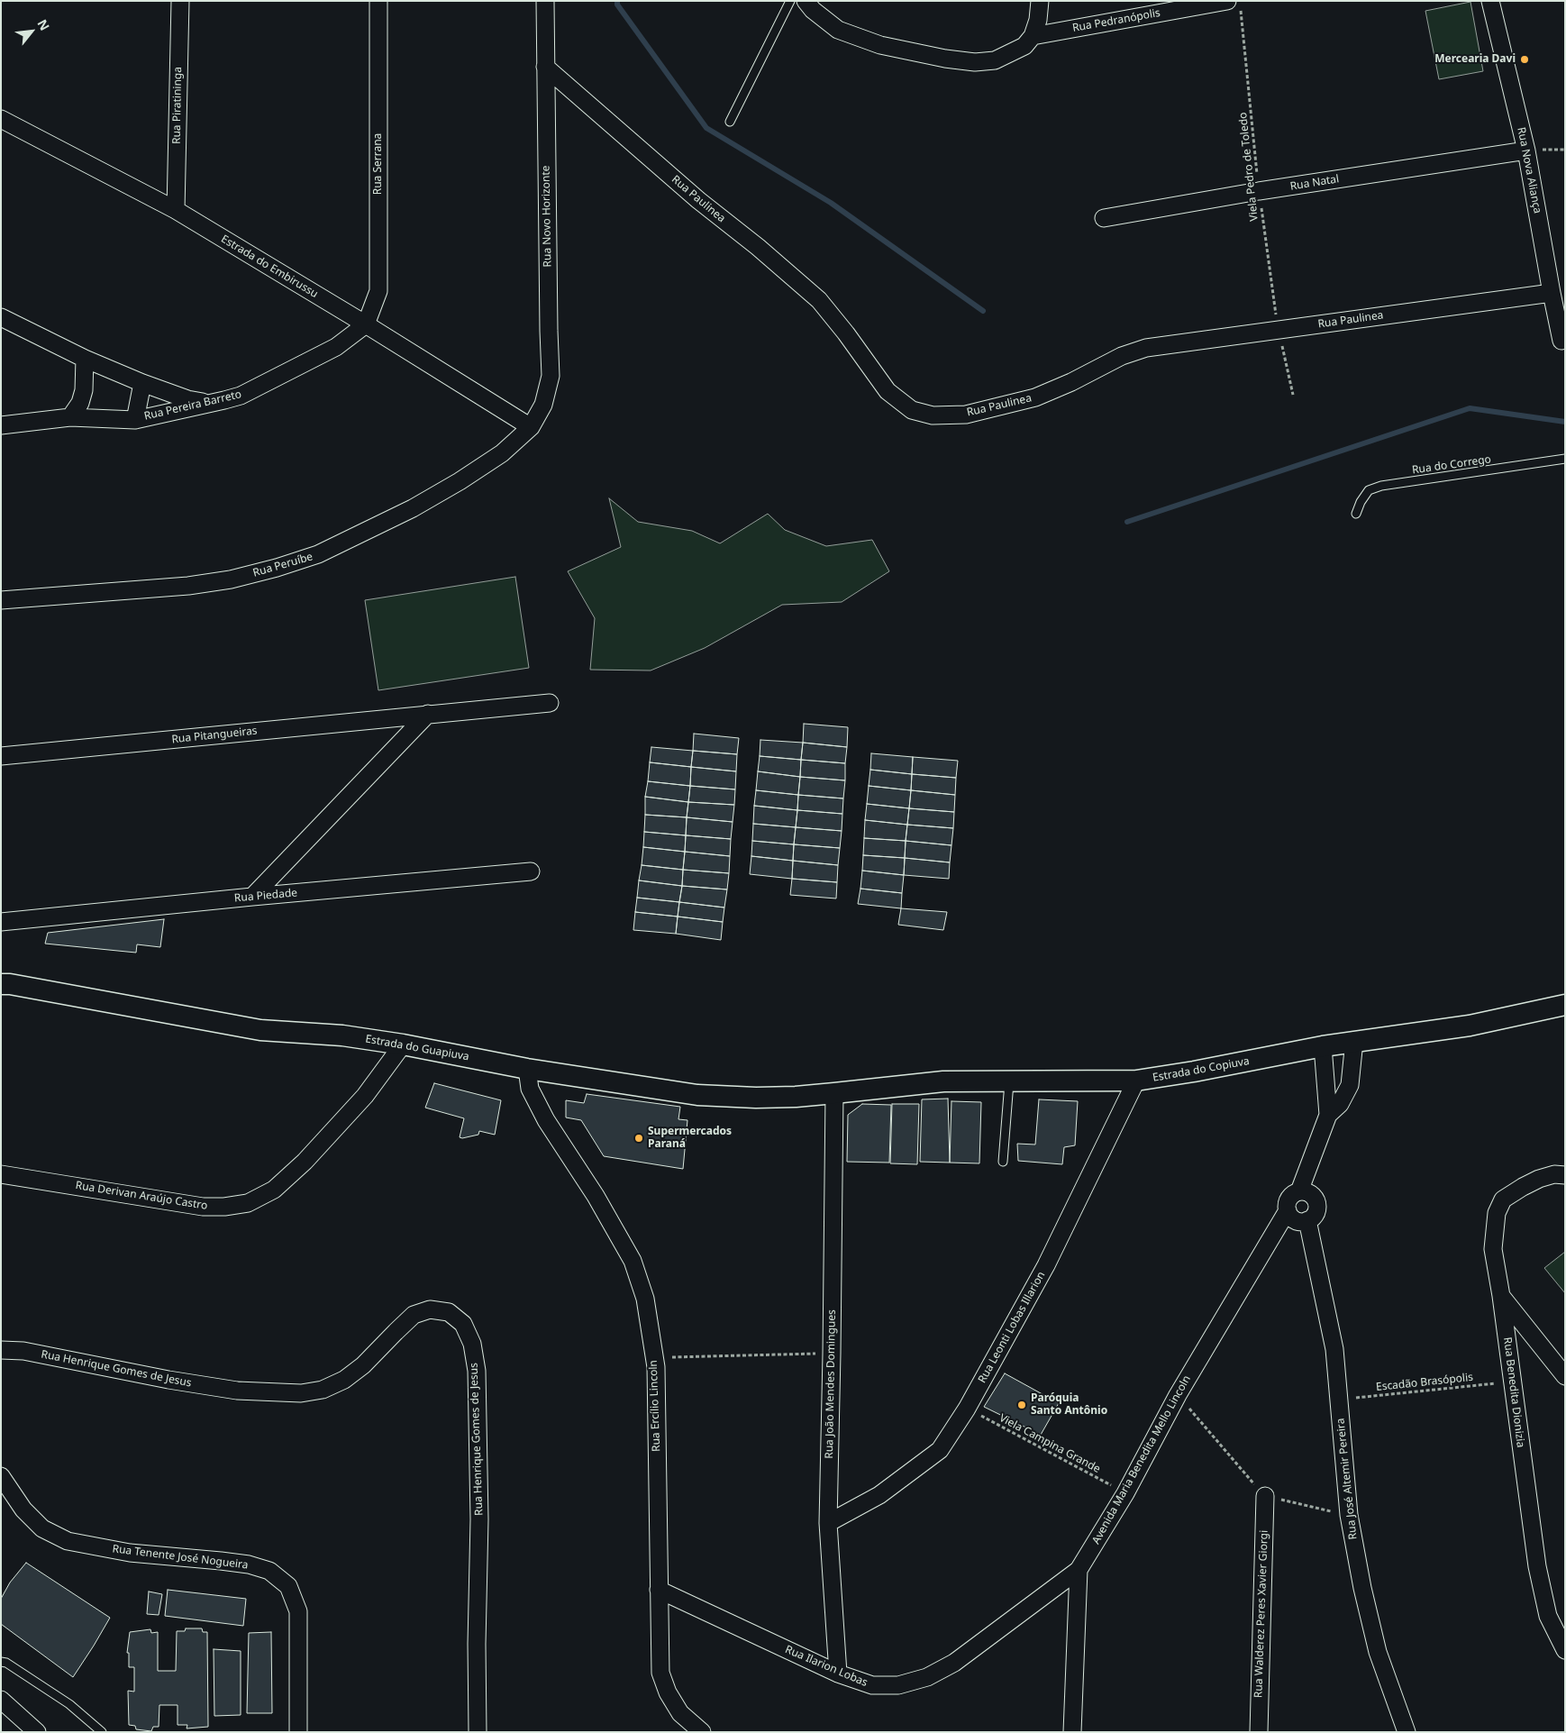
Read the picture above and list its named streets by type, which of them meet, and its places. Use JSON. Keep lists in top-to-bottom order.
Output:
{
  "streets": {
    "street": [
      "Rua Pedranópolis",
      "Rua Piratininga",
      "Rua Serrana",
      "Rua Nova Aliança",
      "Rua Natal",
      "Rua Paulinea",
      "Rua Novo Horizonte",
      "Estrada do Embirussu",
      "Rua Pereira Barreto",
      "Rua Peruíbe",
      "Rua Pitangueiras",
      "Rua Piedade",
      "Estrada do Guapiuva",
      "Estrada do Copiuva",
      "Rua Derivan Araújo Castro",
      "Rua Leonti Lobas Illarion",
      "Rua Henrique Gomes de Jesus",
      "Rua João Mendes Domingues",
      "Rua Benedita Dionizia",
      "Rua Ercílio Lincoln",
      "Avenida Maria Benedita Mello Lincoln",
      "Rua José Altemir Pereira",
      "Rua Tenente José Nogueira",
      "Rua Walderez Peres Xavier Giorgi",
      "Rua Ilarion Lobas"
    ],
    "lane": ["Rua do Corrego"],
    "path": ["Viela Pedro de Toledo", "Escadão Brasópolis", "Viela Campina Grande"]
  },
  "crossings": [
    ["Rua Pedranópolis", "Viela Pedro de Toledo"],
    ["Rua Piratininga", "Estrada do Embirussu"],
    ["Rua Serrana", "Estrada do Embirussu"],
    ["Rua Serrana", "Rua Pereira Barreto"],
    ["Viela Pedro de Toledo", "Rua Natal"],
    ["Viela Pedro de Toledo", "Rua Paulinea"],
    ["Rua Nova Aliança", "Rua Natal"],
    ["Rua Nova Aliança", "Rua Paulinea"],
    ["Rua Paulinea", "Rua Novo Horizonte"],
    ["Rua Novo Horizonte", "Estrada do Embirussu"],
    ["Rua Novo Horizonte", "Rua Peruíbe"],
    ["Estrada do Embirussu", "Rua Pereira Barreto"],
    ["Estrada do Embirussu", "Rua Peruíbe"],
    ["Estrada do Guapiuva", "Estrada do Copiuva"],
    ["Estrada do Guapiuva", "Rua Derivan Araújo Castro"],
    ["Estrada do Guapiuva", "Rua João Mendes Domingues"],
    ["Estrada do Guapiuva", "Rua Ercílio Lincoln"],
    ["Estrada do Copiuva", "Rua Leonti Lobas Illarion"],
    ["Estrada do Copiuva", "Rua João Mendes Domingues"],
    ["Rua Leonti Lobas Illarion", "Rua João Mendes Domingues"],
    ["Rua Leonti Lobas Illarion", "Viela Campina Grande"],
    ["Escadão Brasópolis", "Rua Benedita Dionizia"],
    ["Escadão Brasópolis", "Rua José Altemir Pereira"],
    ["Rua João Mendes Domingues", "Rua Ilarion Lobas"],
    ["Rua Ercílio Lincoln", "Rua Ilarion Lobas"],
    ["Viela Campina Grande", "Avenida Maria Benedita Mello Lincoln"],
    ["Avenida Maria Benedita Mello Lincoln", "Rua José Altemir Pereira"],
    ["Avenida Maria Benedita Mello Lincoln", "Rua Ilarion Lobas"]
  ],
  "places": ["Mercearia Davi", "Supermercados Paraná", "Paróquia Santo Antônio"],
  "north": "top right"
}
